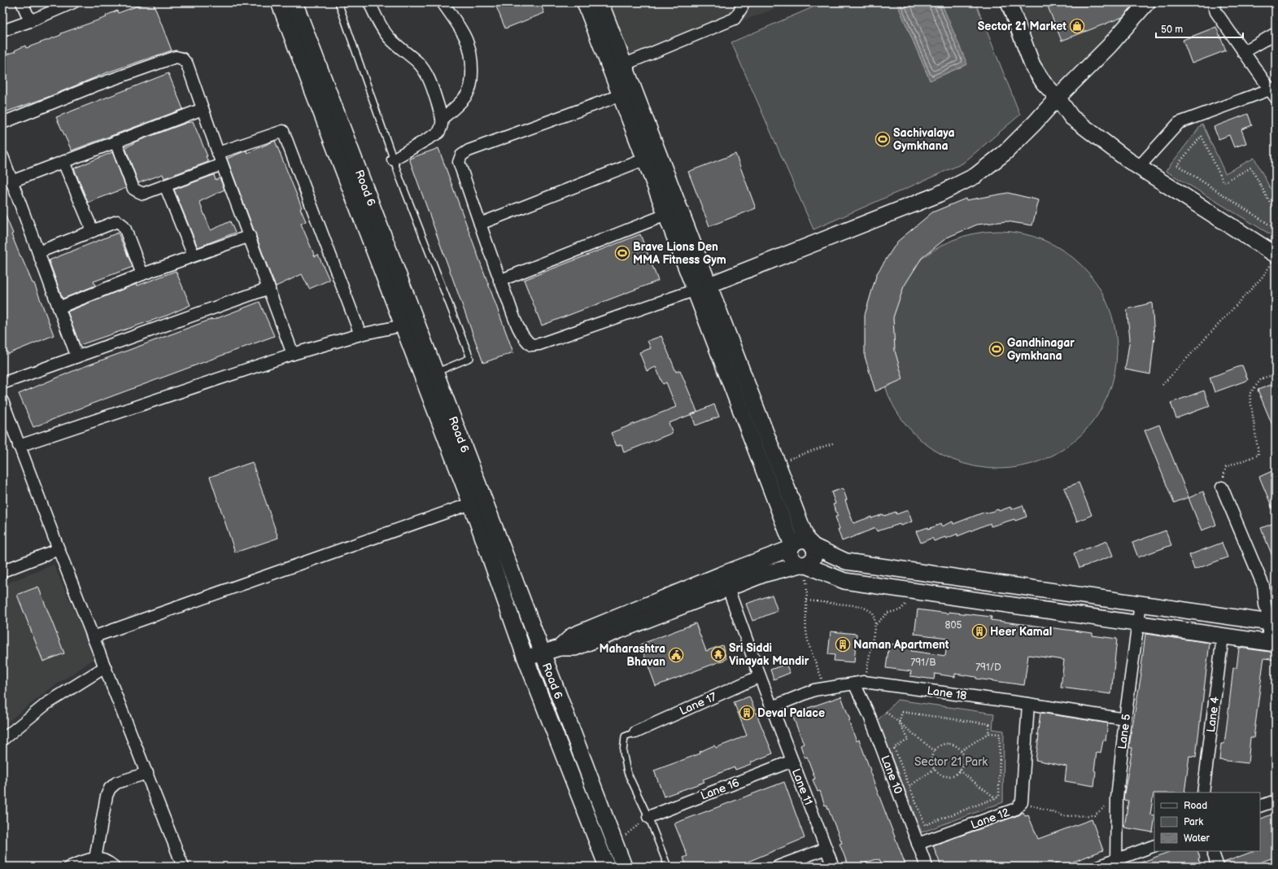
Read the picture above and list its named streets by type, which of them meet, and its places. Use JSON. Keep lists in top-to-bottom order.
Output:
{
  "streets": {
    "street": [
      "Road 6",
      "Lane 18",
      "Lane 17",
      "Lane 4",
      "Lane 5",
      "Lane 10",
      "Lane 11",
      "Lane 16",
      "Lane 12"
    ]
  },
  "crossings": [
    ["Lane 18", "Lane 5"],
    ["Lane 18", "Lane 10"],
    ["Lane 18", "Lane 11"],
    ["Lane 18", "Lane 12"],
    ["Lane 17", "Lane 11"],
    ["Lane 10", "Lane 12"],
    ["Lane 11", "Lane 16"]
  ],
  "parks": ["Sector 21 Park"],
  "places": {
    "shop": ["Sector 21 Market"],
    "sports": ["Sachivalaya Gymkhana", "Brave Lions Den MMA Fitness Gym", "Gandhinagar Gymkhana"],
    "building": ["Heer Kamal", "Naman Apartment", "Deval Palace"],
    "temple": ["Sri Siddi Vinayak Mandir"],
    "public building": ["Maharashtra Bhavan"]
  },
  "house_numbers": ["805", "791/B", "791/D"],
  "legend": ["Road", "Park", "Water"],
  "scale_bar": "50 m"
}
